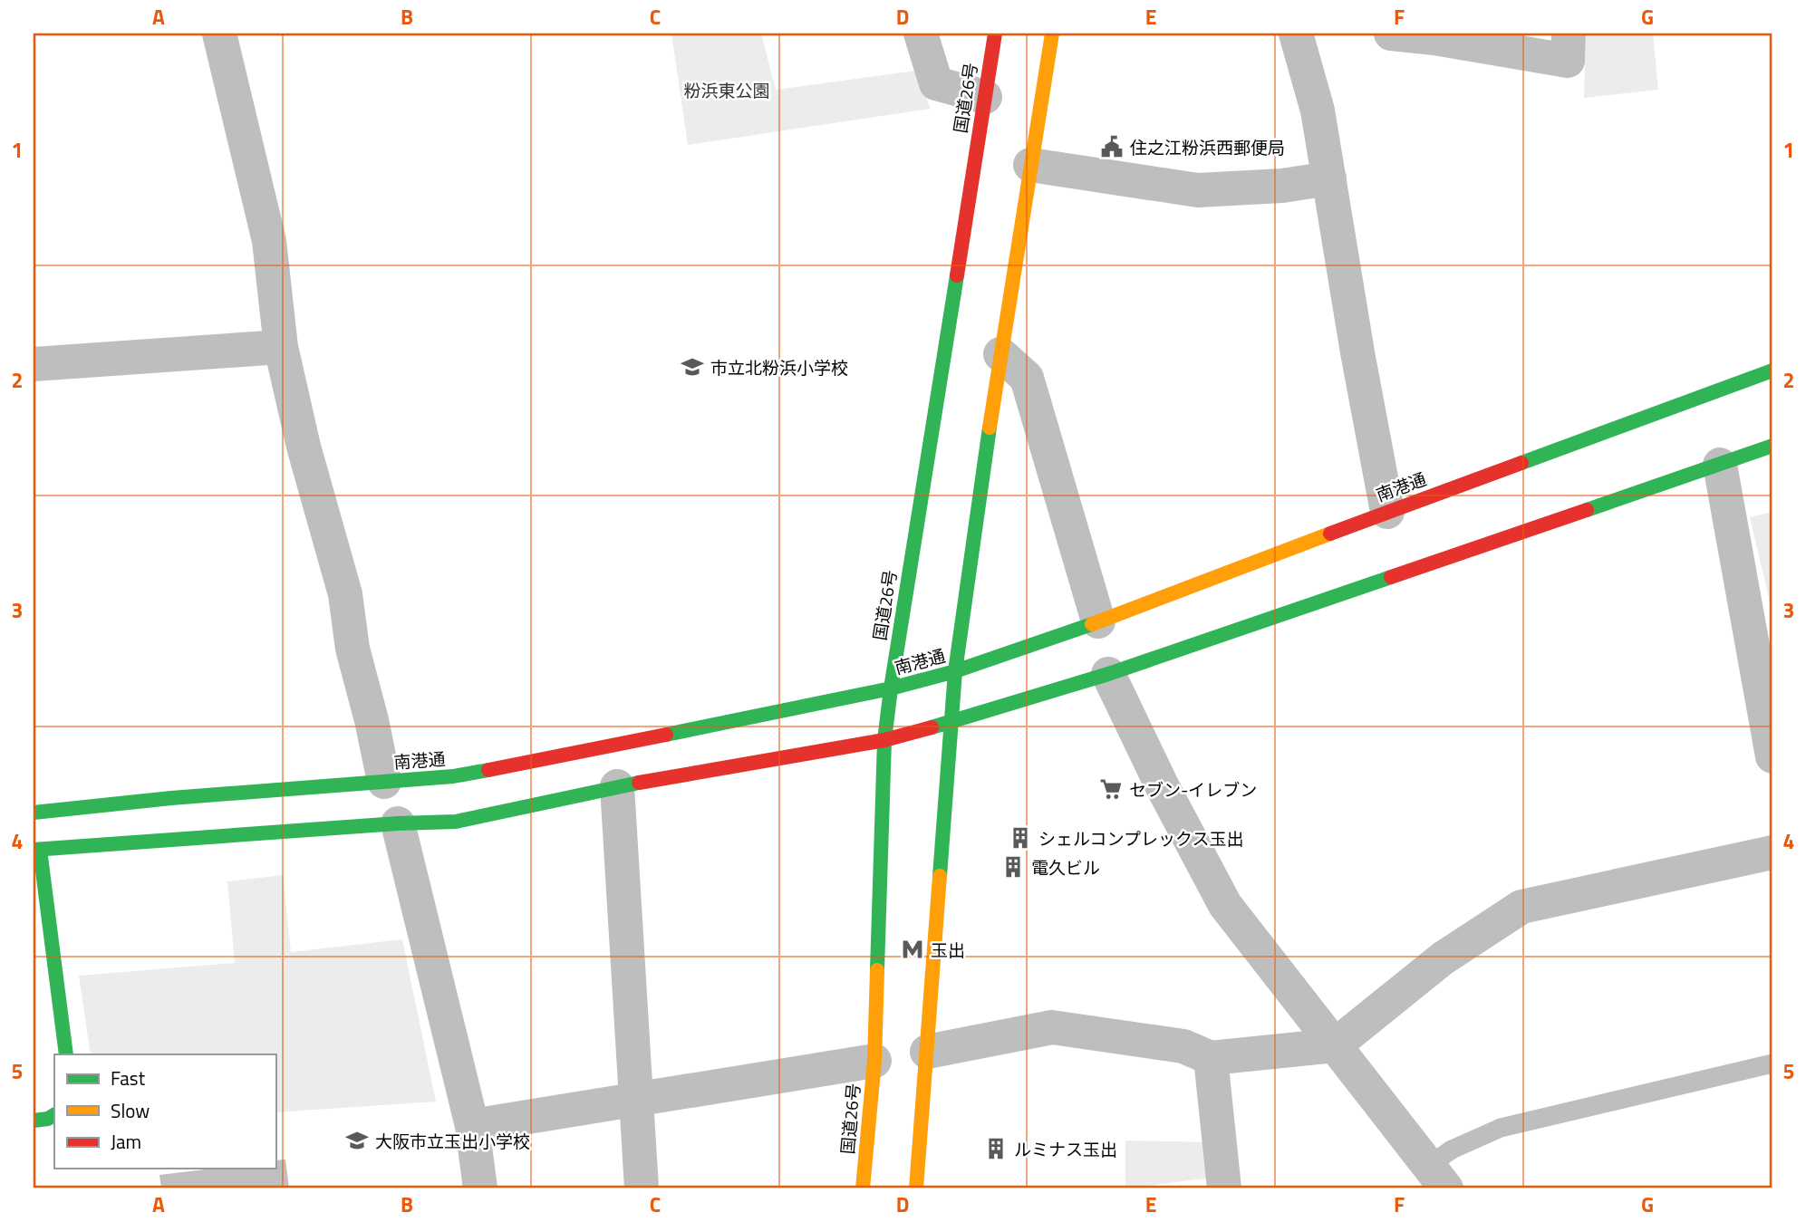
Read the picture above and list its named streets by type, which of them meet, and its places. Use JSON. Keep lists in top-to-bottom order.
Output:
{
  "streets": {
    "main road": ["国道26号", "南港通"]
  },
  "crossings": [
    ["国道26号", "南港通"]
  ],
  "parks": ["粉浜東公園"],
  "places": {
    "public building": ["住之江粉浜西郵便局"],
    "school or university": ["市立北粉浜小学校", "大阪市立玉出小学校"],
    "supermarket": ["セブン-イレブン"],
    "building": ["シェルコンプレックス玉出", "電久ビル", "ルミナス玉出"],
    "metro station": ["玉出"]
  },
  "legend": ["Fast", "Slow", "Jam"],
  "grid": {
    "columns": [
      "A",
      "B",
      "C",
      "D",
      "E",
      "F",
      "G"
    ],
    "rows": [
      "1",
      "2",
      "3",
      "4",
      "5"
    ]
  }
}
